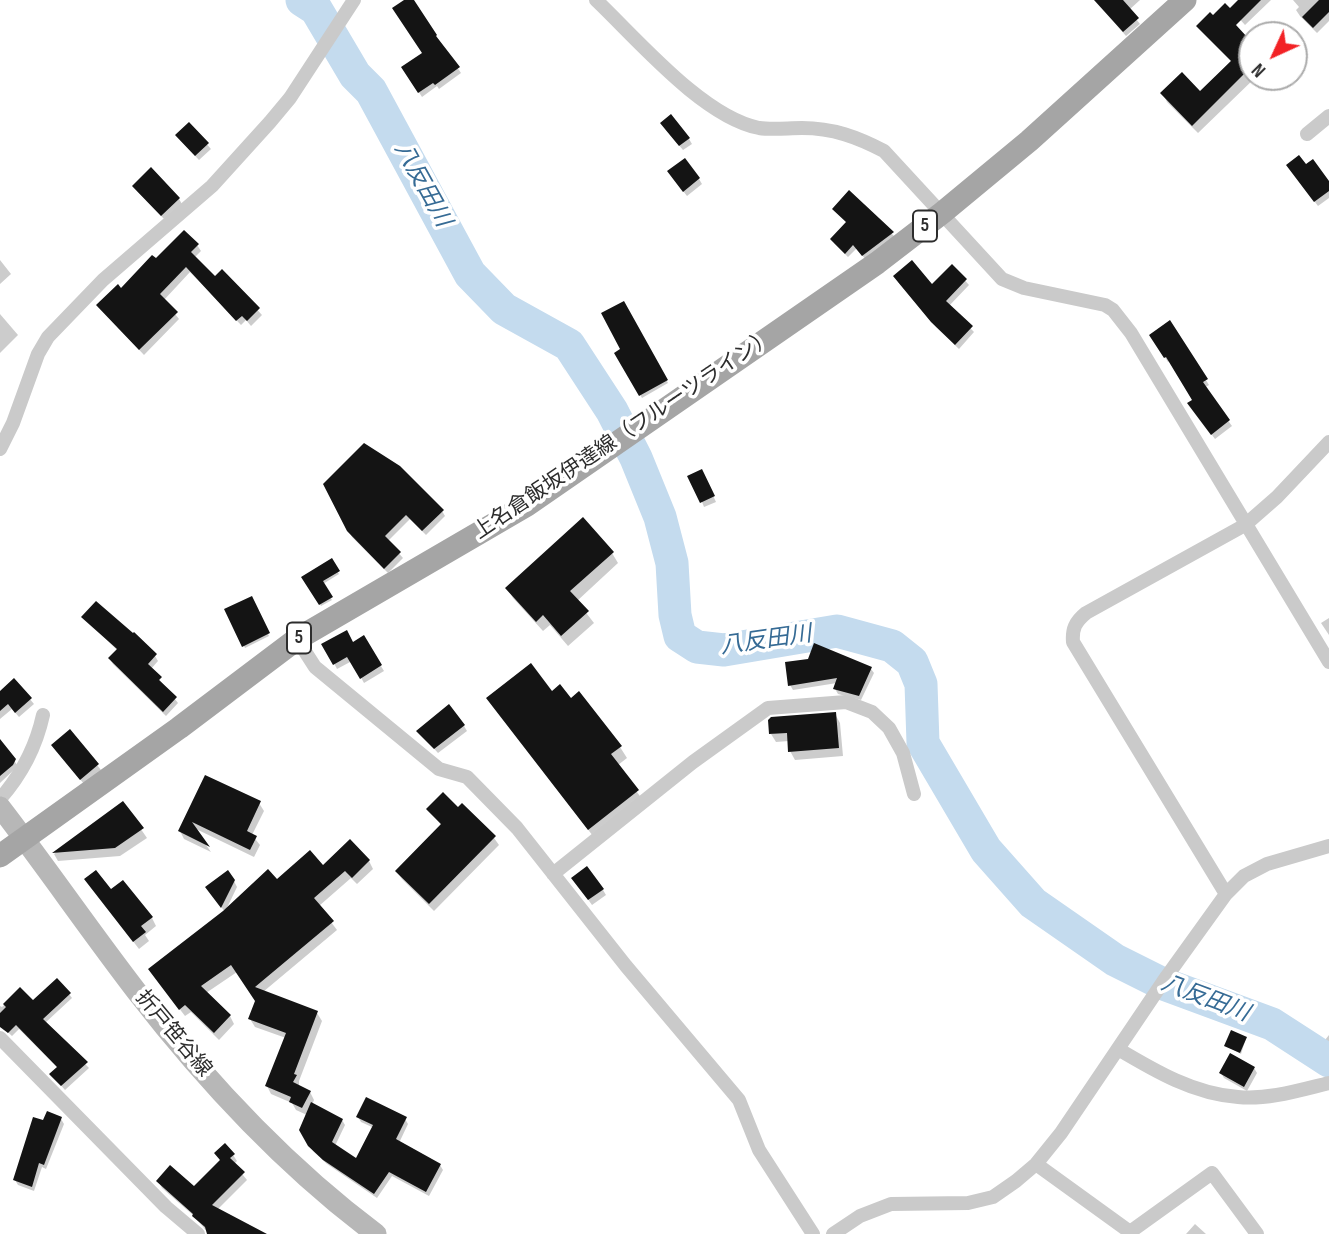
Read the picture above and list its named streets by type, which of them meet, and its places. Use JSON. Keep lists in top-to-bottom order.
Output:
{
  "streets": {
    "main road": ["5", "上名倉飯坂伊達線（フルーツライン）", "折戸笹谷線"]
  },
  "crossings": [
    ["上名倉飯坂伊達線（フルーツライン）", "折戸笹谷線"]
  ],
  "water": ["八反田川"],
  "north": "bottom left"
}
